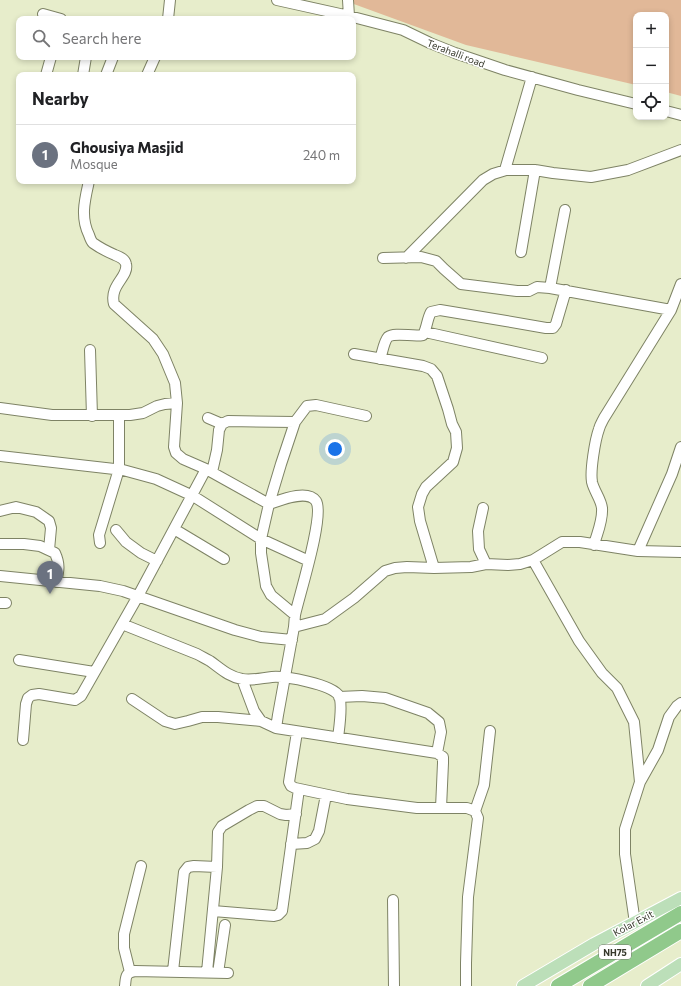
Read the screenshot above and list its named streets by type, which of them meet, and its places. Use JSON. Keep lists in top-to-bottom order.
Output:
{
  "streets": {
    "highway": ["NH75"],
    "main road": ["Kolar Exit"],
    "street": ["Terahalli road"]
  },
  "page": {
    "map_buttons": ["+", "−"],
    "search": "Search here",
    "heading": "Nearby",
    "list": [
      {
        "mark": "1",
        "name": "Ghousiya Masjid",
        "note": "Mosque",
        "value": "240 m"
      }
    ],
    "pins": "1"
  }
}
